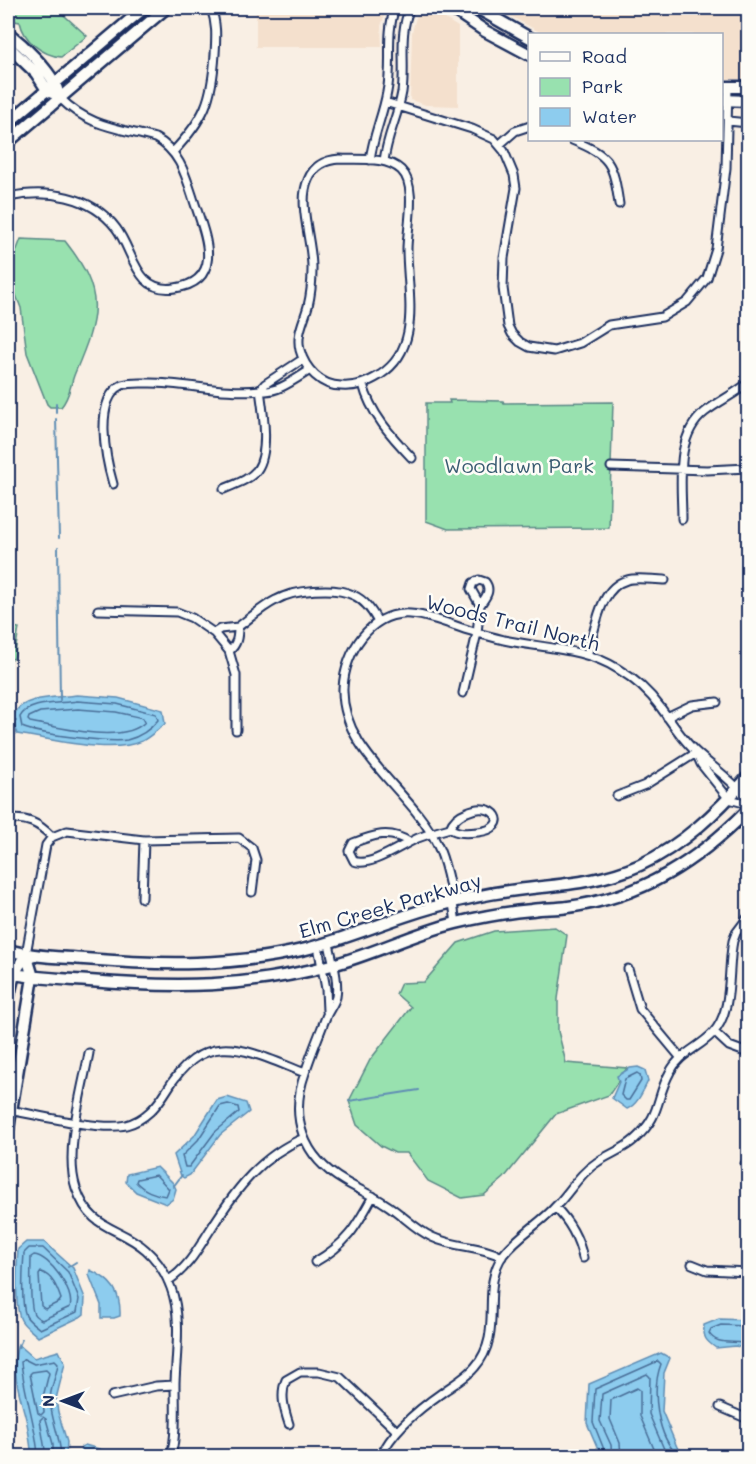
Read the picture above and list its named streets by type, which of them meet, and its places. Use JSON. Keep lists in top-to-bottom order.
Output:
{
  "streets": {
    "street": ["Woods Trail North", "Elm Creek Parkway"]
  },
  "crossings": [
    ["Woods Trail North", "Elm Creek Parkway"]
  ],
  "parks": ["Woodlawn Park"],
  "legend": ["Road", "Park", "Water"],
  "north": "left"
}
